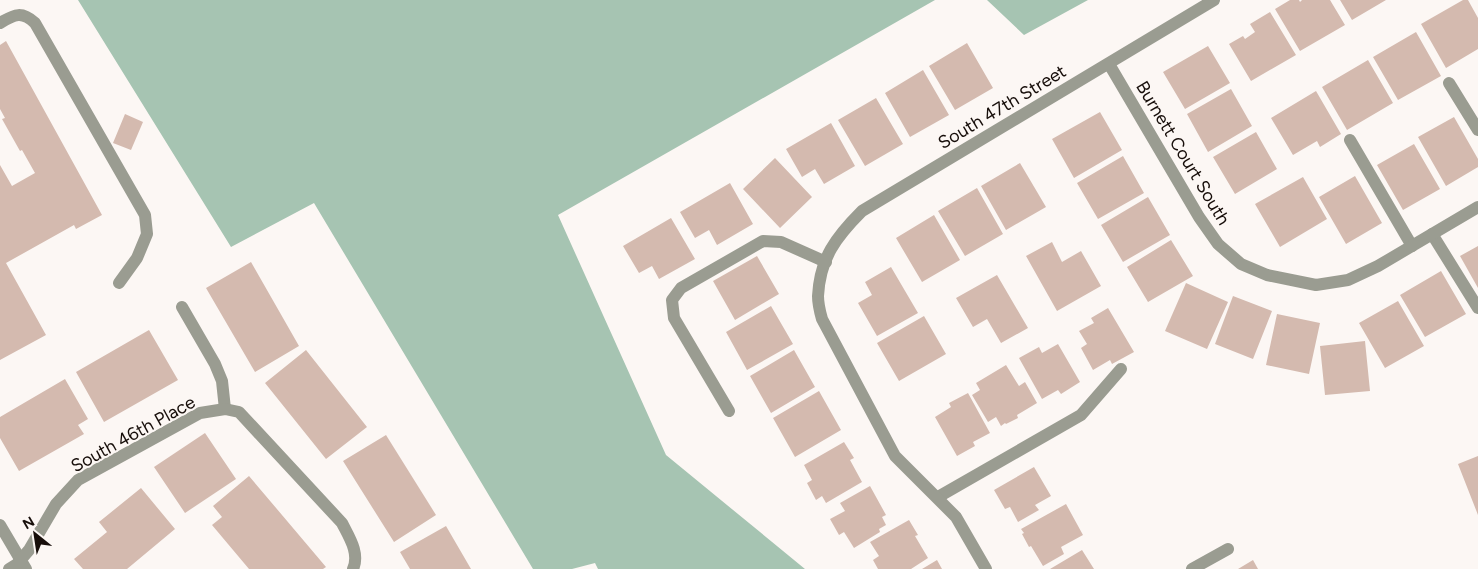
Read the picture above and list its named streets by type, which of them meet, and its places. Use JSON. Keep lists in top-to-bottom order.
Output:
{
  "streets": {
    "street": ["South 47th Street", "Burnett Court South", "South 46th Place"]
  },
  "crossings": [
    ["South 47th Street", "Burnett Court South"]
  ],
  "north": "top left"
}
